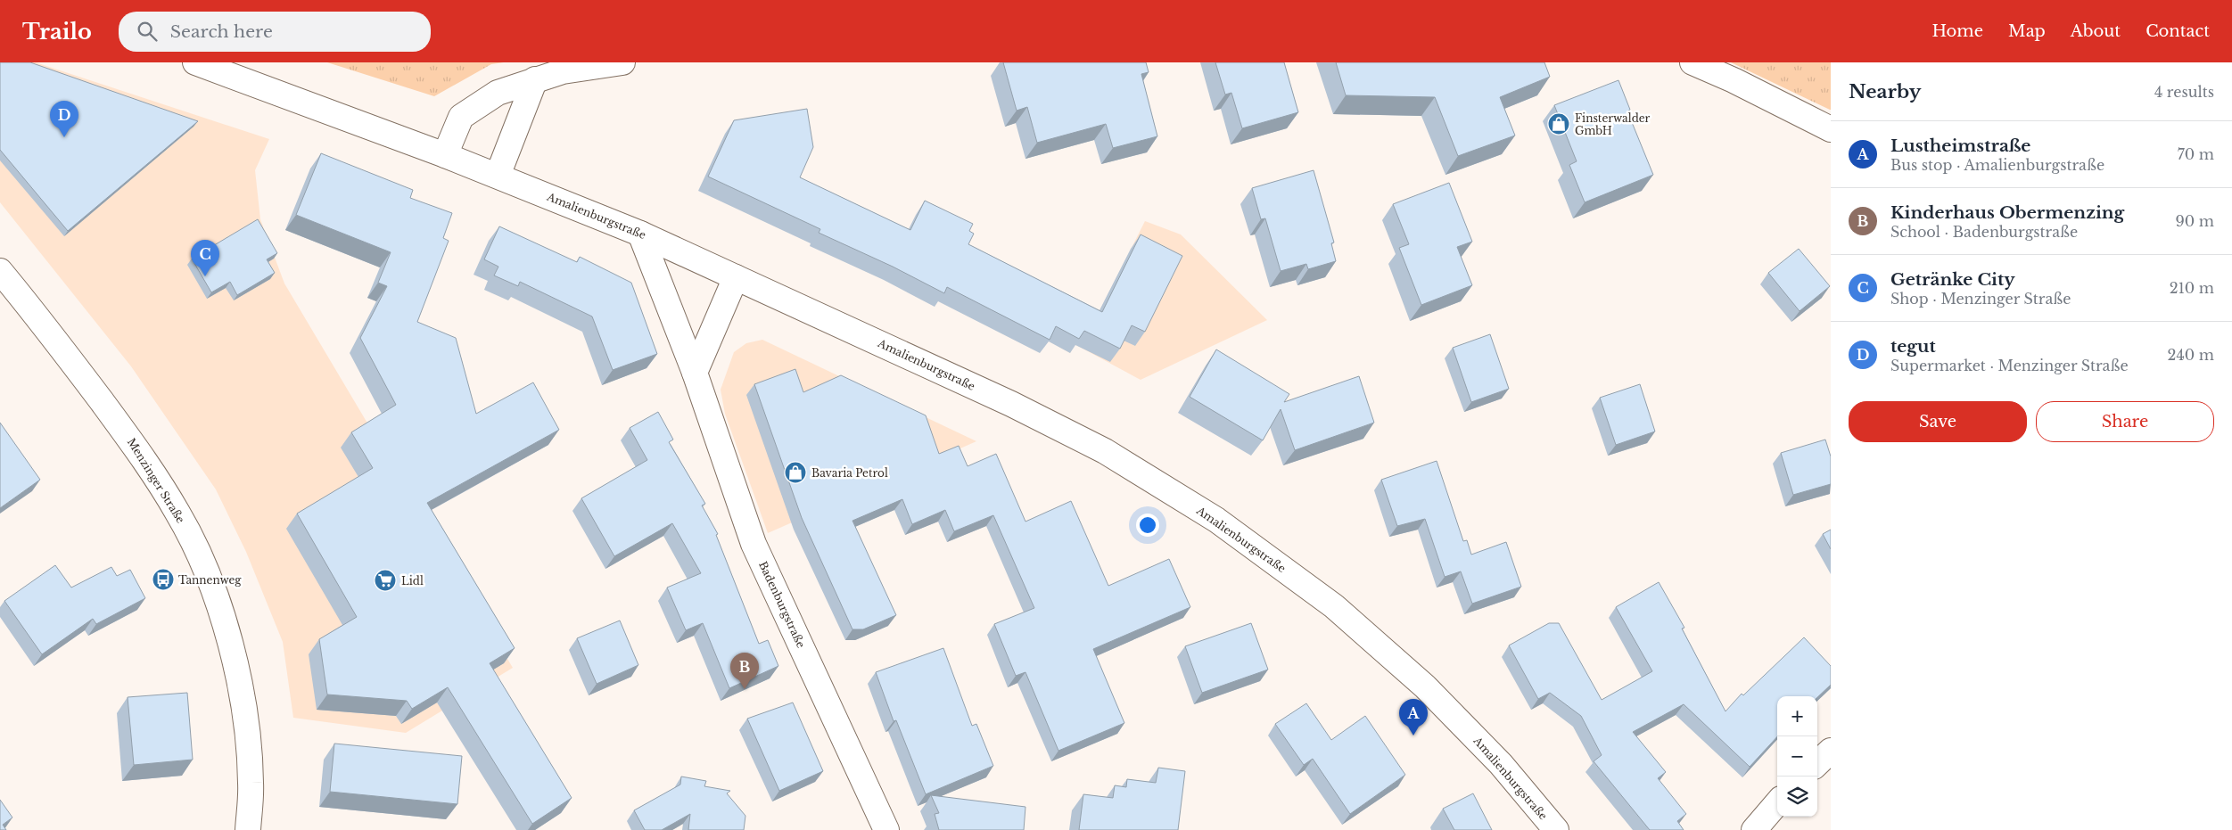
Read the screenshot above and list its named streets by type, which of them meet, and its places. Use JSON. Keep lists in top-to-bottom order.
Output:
{
  "streets": {
    "street": ["Amalienburgstraße", "Menzinger Straße", "Badenburgstraße"]
  },
  "crossings": [
    ["Amalienburgstraße", "Badenburgstraße"]
  ],
  "places": {
    "shop": ["Finsterwalder GmbH", "Bavaria Petrol"],
    "bus stop": ["Tannenweg"],
    "supermarket": ["Lidl"]
  },
  "page": {
    "header": "Trailo",
    "search": "Search here",
    "nav": [
      "Home",
      "Map",
      "About",
      "Contact"
    ],
    "heading": ["Nearby", "4 results"],
    "pins": [
      "D",
      "C",
      "B",
      "A"
    ],
    "list": [
      {
        "mark": "A",
        "name": "Lustheimstraße",
        "note": "Bus stop · Amalienburgstraße",
        "value": "70 m"
      },
      {
        "mark": "B",
        "name": "Kinderhaus Obermenzing",
        "note": "School · Badenburgstraße",
        "value": "90 m"
      },
      {
        "mark": "C",
        "name": "Getränke City",
        "note": "Shop · Menzinger Straße",
        "value": "210 m"
      },
      {
        "mark": "D",
        "name": "tegut",
        "note": "Supermarket · Menzinger Straße",
        "value": "240 m"
      }
    ],
    "buttons": ["Save", "Share"],
    "map_buttons": ["+", "−"]
  }
}
